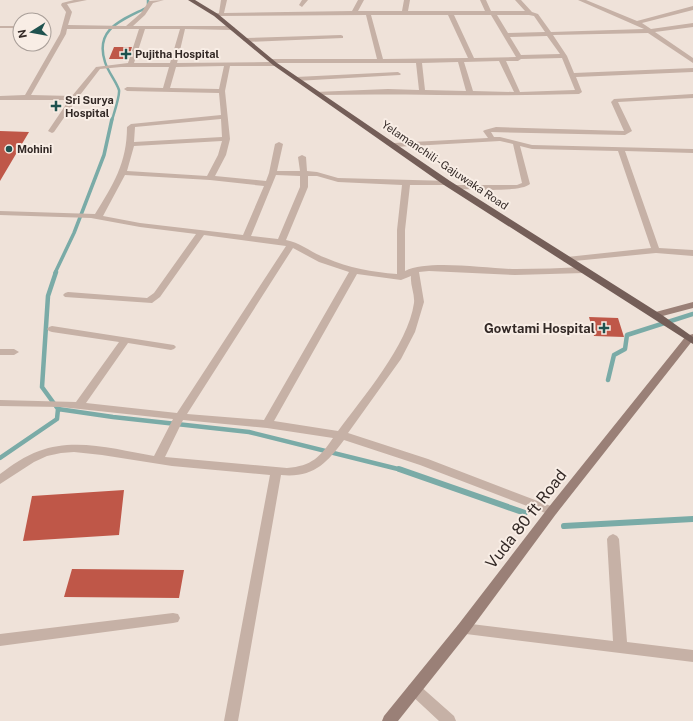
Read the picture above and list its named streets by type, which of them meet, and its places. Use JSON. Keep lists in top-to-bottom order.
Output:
{
  "streets": {
    "main road": ["Yelamanchili - Gajuwaka Road"],
    "street": ["Vuda 80 ft Road"]
  },
  "crossings": [
    ["Yelamanchili - Gajuwaka Road", "Vuda 80 ft Road"]
  ],
  "places": {
    "health": ["Pujitha Hospital", "Sri Surya Hospital", "Gowtami Hospital"],
    "other": ["Mohini"]
  },
  "north": "left"
}
